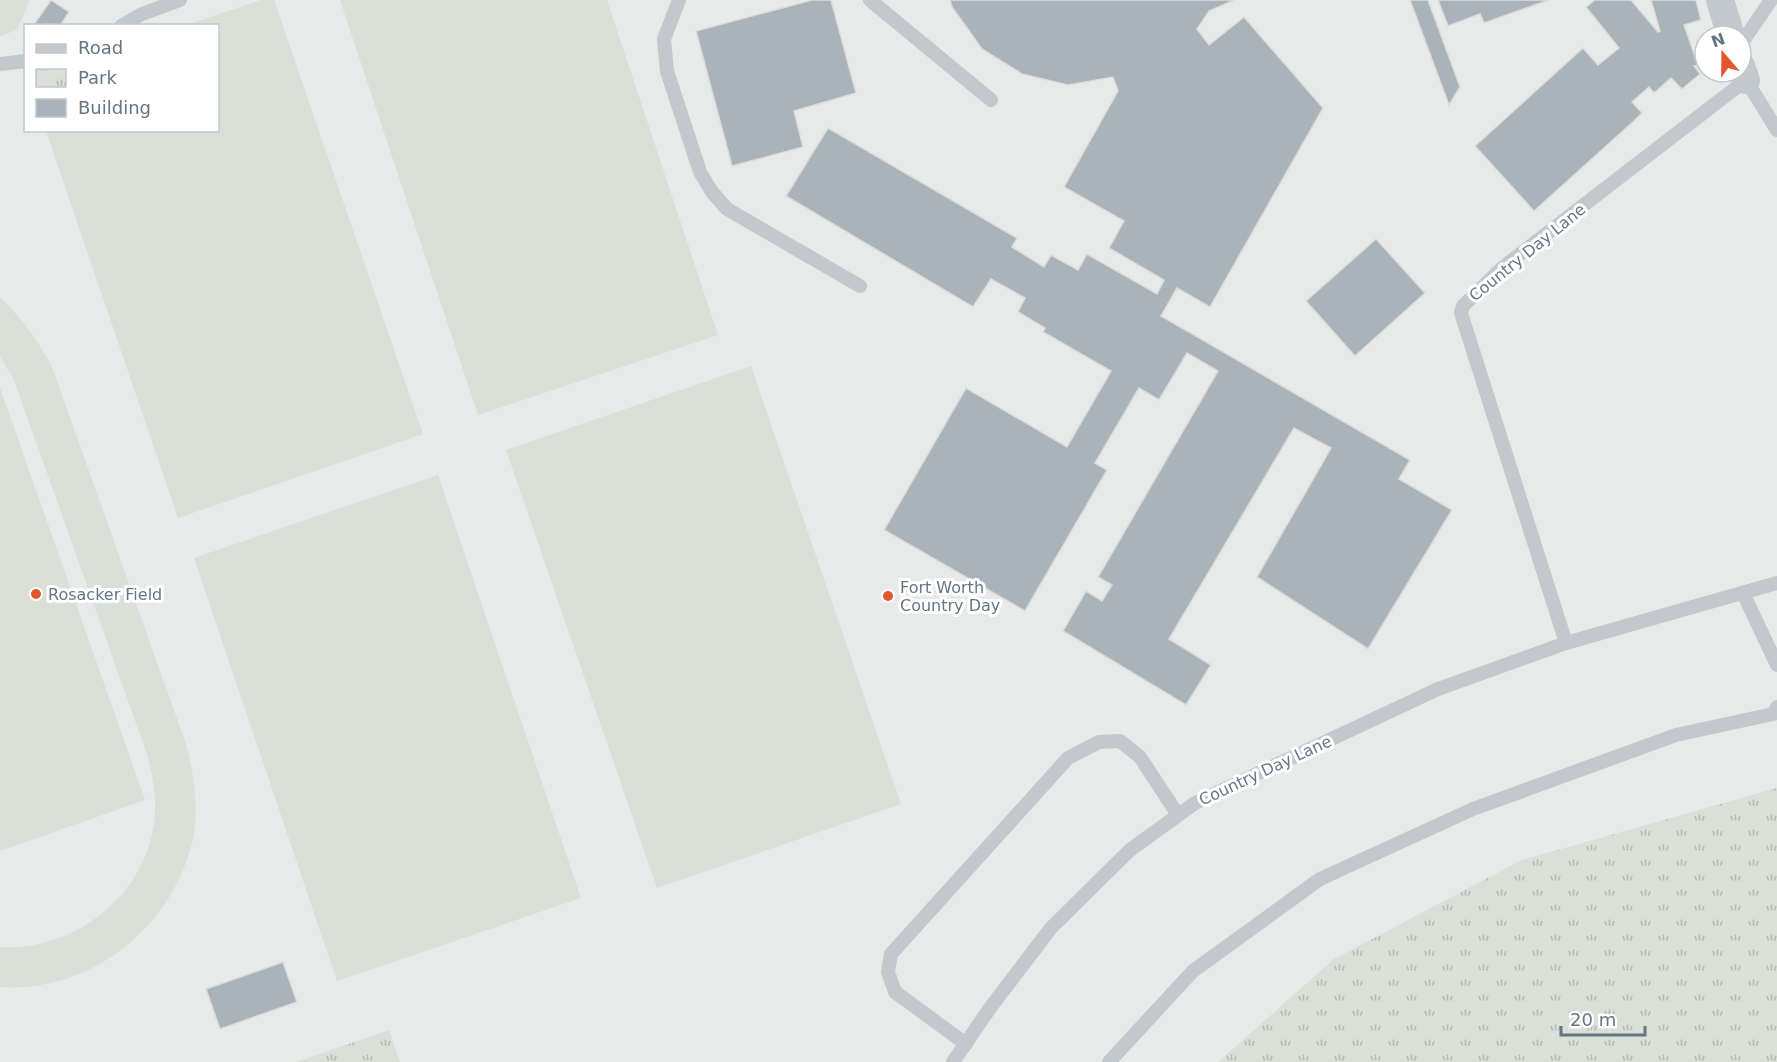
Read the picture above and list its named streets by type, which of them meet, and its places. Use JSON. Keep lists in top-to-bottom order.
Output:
{
  "streets": {
    "lane": ["Country Day Lane"]
  },
  "places": ["Rosacker Field", "Fort Worth Country Day"],
  "legend": ["Road", "Park", "Building"],
  "scale_bar": "20 m",
  "north": "top"
}
